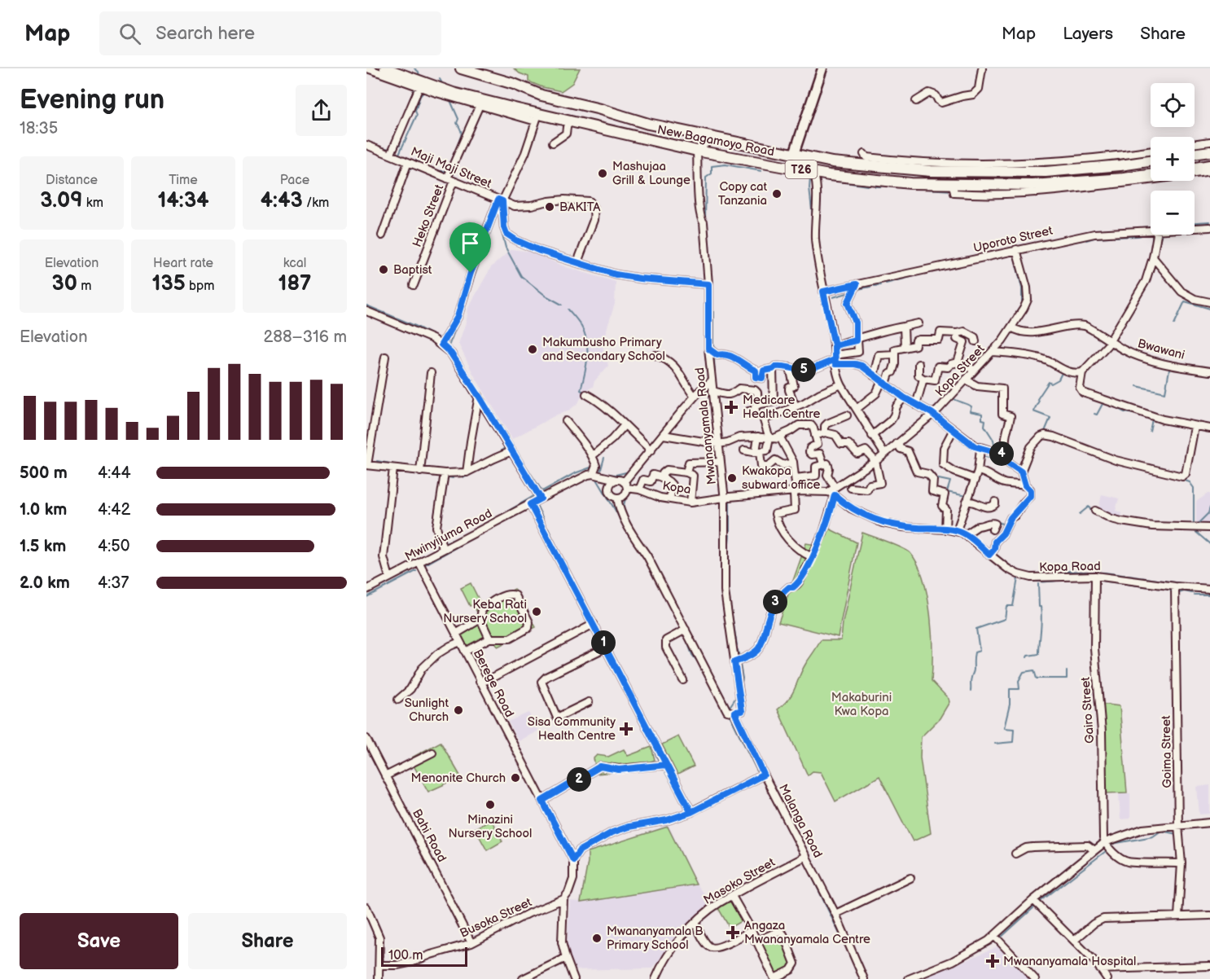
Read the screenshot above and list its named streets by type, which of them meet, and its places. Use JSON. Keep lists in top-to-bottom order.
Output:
{
  "streets": {
    "highway": ["New Bagamoyo Road", "T26"],
    "street": [
      "Maji Maji Street",
      "Heko Street",
      "Uporoto Street",
      "Bwawani",
      "Kopa Street",
      "Mwananyamala Road",
      "Kopa",
      "Mwinyijuma Road",
      "Kopa Road",
      "Berege Road",
      "Gairo Street",
      "Goima Street",
      "Malanga Road",
      "Bahi Road",
      "Masoko Street",
      "Busoka Street"
    ]
  },
  "crossings": [
    ["New Bagamoyo Road", "Mwananyamala Road"],
    ["Maji Maji Street", "Heko Street"],
    ["Uporoto Street", "Kopa Street"],
    ["Bwawani", "Kopa Street"],
    ["Kopa Street", "Kopa Road"],
    ["Mwananyamala Road", "Kopa"],
    ["Mwananyamala Road", "Kopa Road"],
    ["Mwananyamala Road", "Malanga Road"],
    ["Kopa", "Kopa Road"],
    ["Kopa", "Malanga Road"],
    ["Mwinyijuma Road", "Berege Road"],
    ["Kopa Road", "Gairo Street"],
    ["Kopa Road", "Goima Street"],
    ["Malanga Road", "Masoko Street"],
    ["Bahi Road", "Busoka Street"]
  ],
  "parks": ["Makaburini Kwa Kopa"],
  "places": {
    "other": [
      "Mashujaa Grill & Lounge",
      "Copy cat Tanzania",
      "BAKITA",
      "Baptist",
      "Makumbusho Primary and Secondary School",
      "Kwakopa subward office",
      "Keba Rati Nursery School",
      "Sunlight Church",
      "Menonite Church",
      "Minazini Nursery School",
      "Mwananyamala B Primary School"
    ],
    "health": [
      "Medicare Health Centre",
      "Sisa Community Health Centre",
      "Angaza Mwananyamala Centre",
      "Mwananyamala Hospital"
    ]
  },
  "scale_bar": "100 m",
  "page": {
    "header": "Map",
    "search": "Search here",
    "nav": ["Map", "Layers", "Share"],
    "heading": ["Evening run", "18:35"],
    "map_buttons": ["+", "−"],
    "stats": [
      ["Distance", "3.09 km"],
      ["Time", "14:34"],
      ["Pace", "4:43 /km"],
      ["Elevation", "30 m"],
      ["Heart rate", "135 bpm"],
      ["kcal", "187"]
    ],
    "chart": ["Elevation", "288–316 m"],
    "pins": [
      "5",
      "4",
      "3",
      "1",
      "2"
    ],
    "list": [
      {
        "name": "500 m",
        "note": "4:44"
      },
      {
        "name": "1.0 km",
        "note": "4:42"
      },
      {
        "name": "1.5 km",
        "note": "4:50"
      },
      {
        "name": "2.0 km",
        "note": "4:37"
      }
    ],
    "buttons": ["Save", "Share"],
    "scale": "100 m"
  }
}
